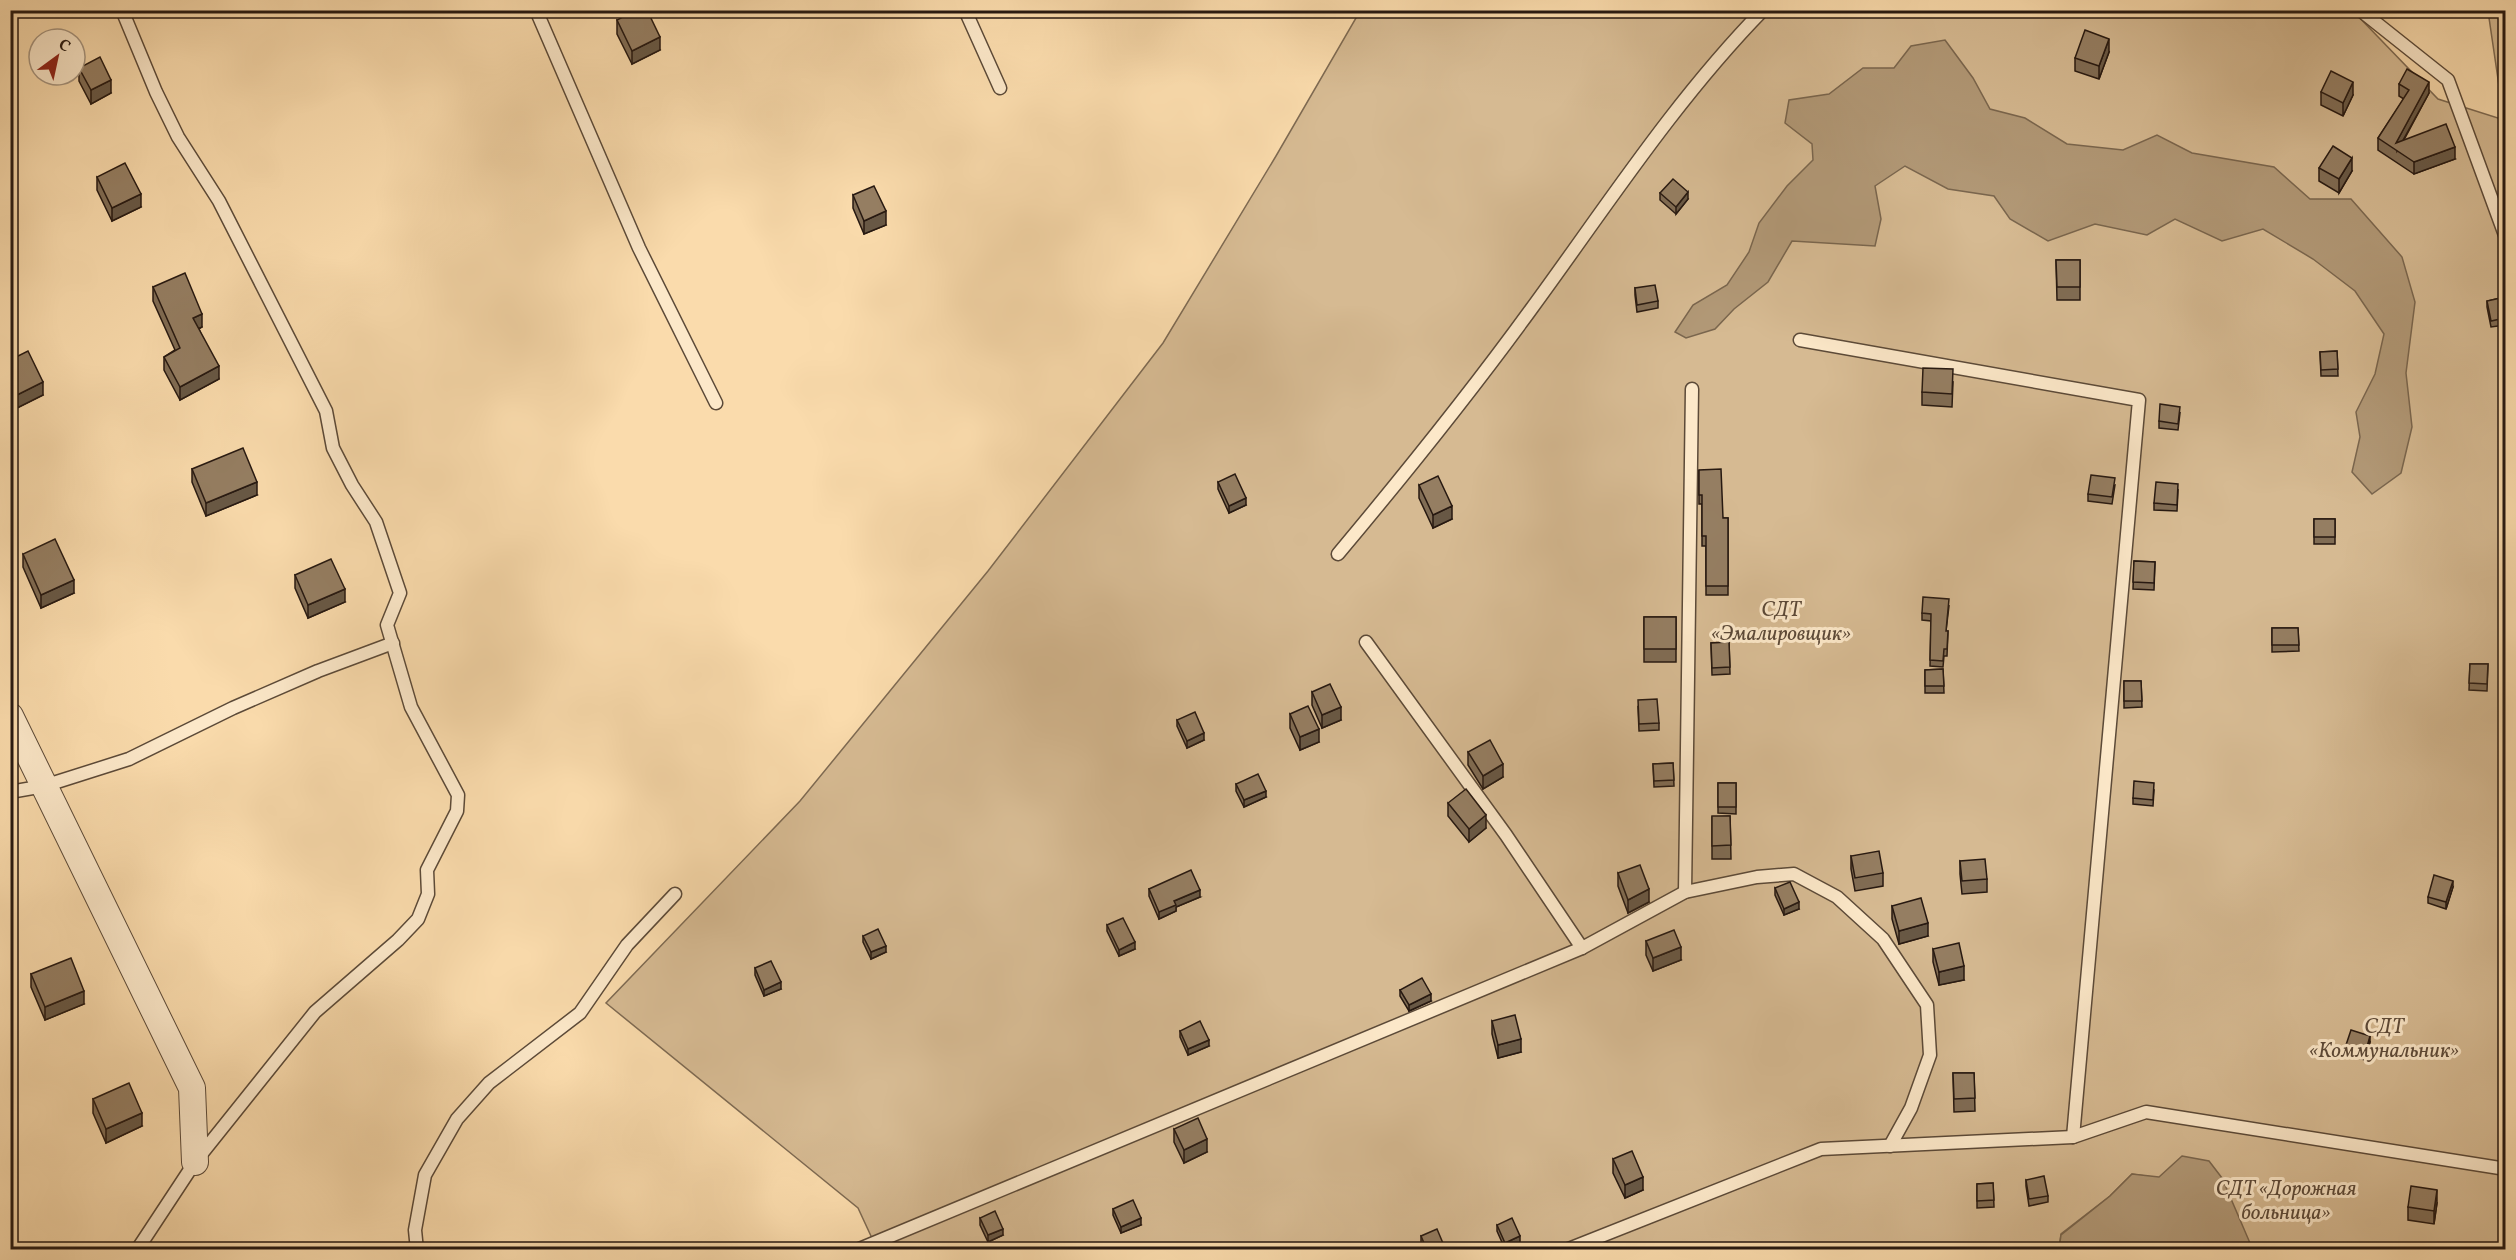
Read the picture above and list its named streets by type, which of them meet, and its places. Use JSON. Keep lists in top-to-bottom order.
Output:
{
  "parks": ["СДТ «Эмалировщик»", "СДТ «Коммунальник»", "СДТ «Дорожная больница»"],
  "north": "top right"
}
